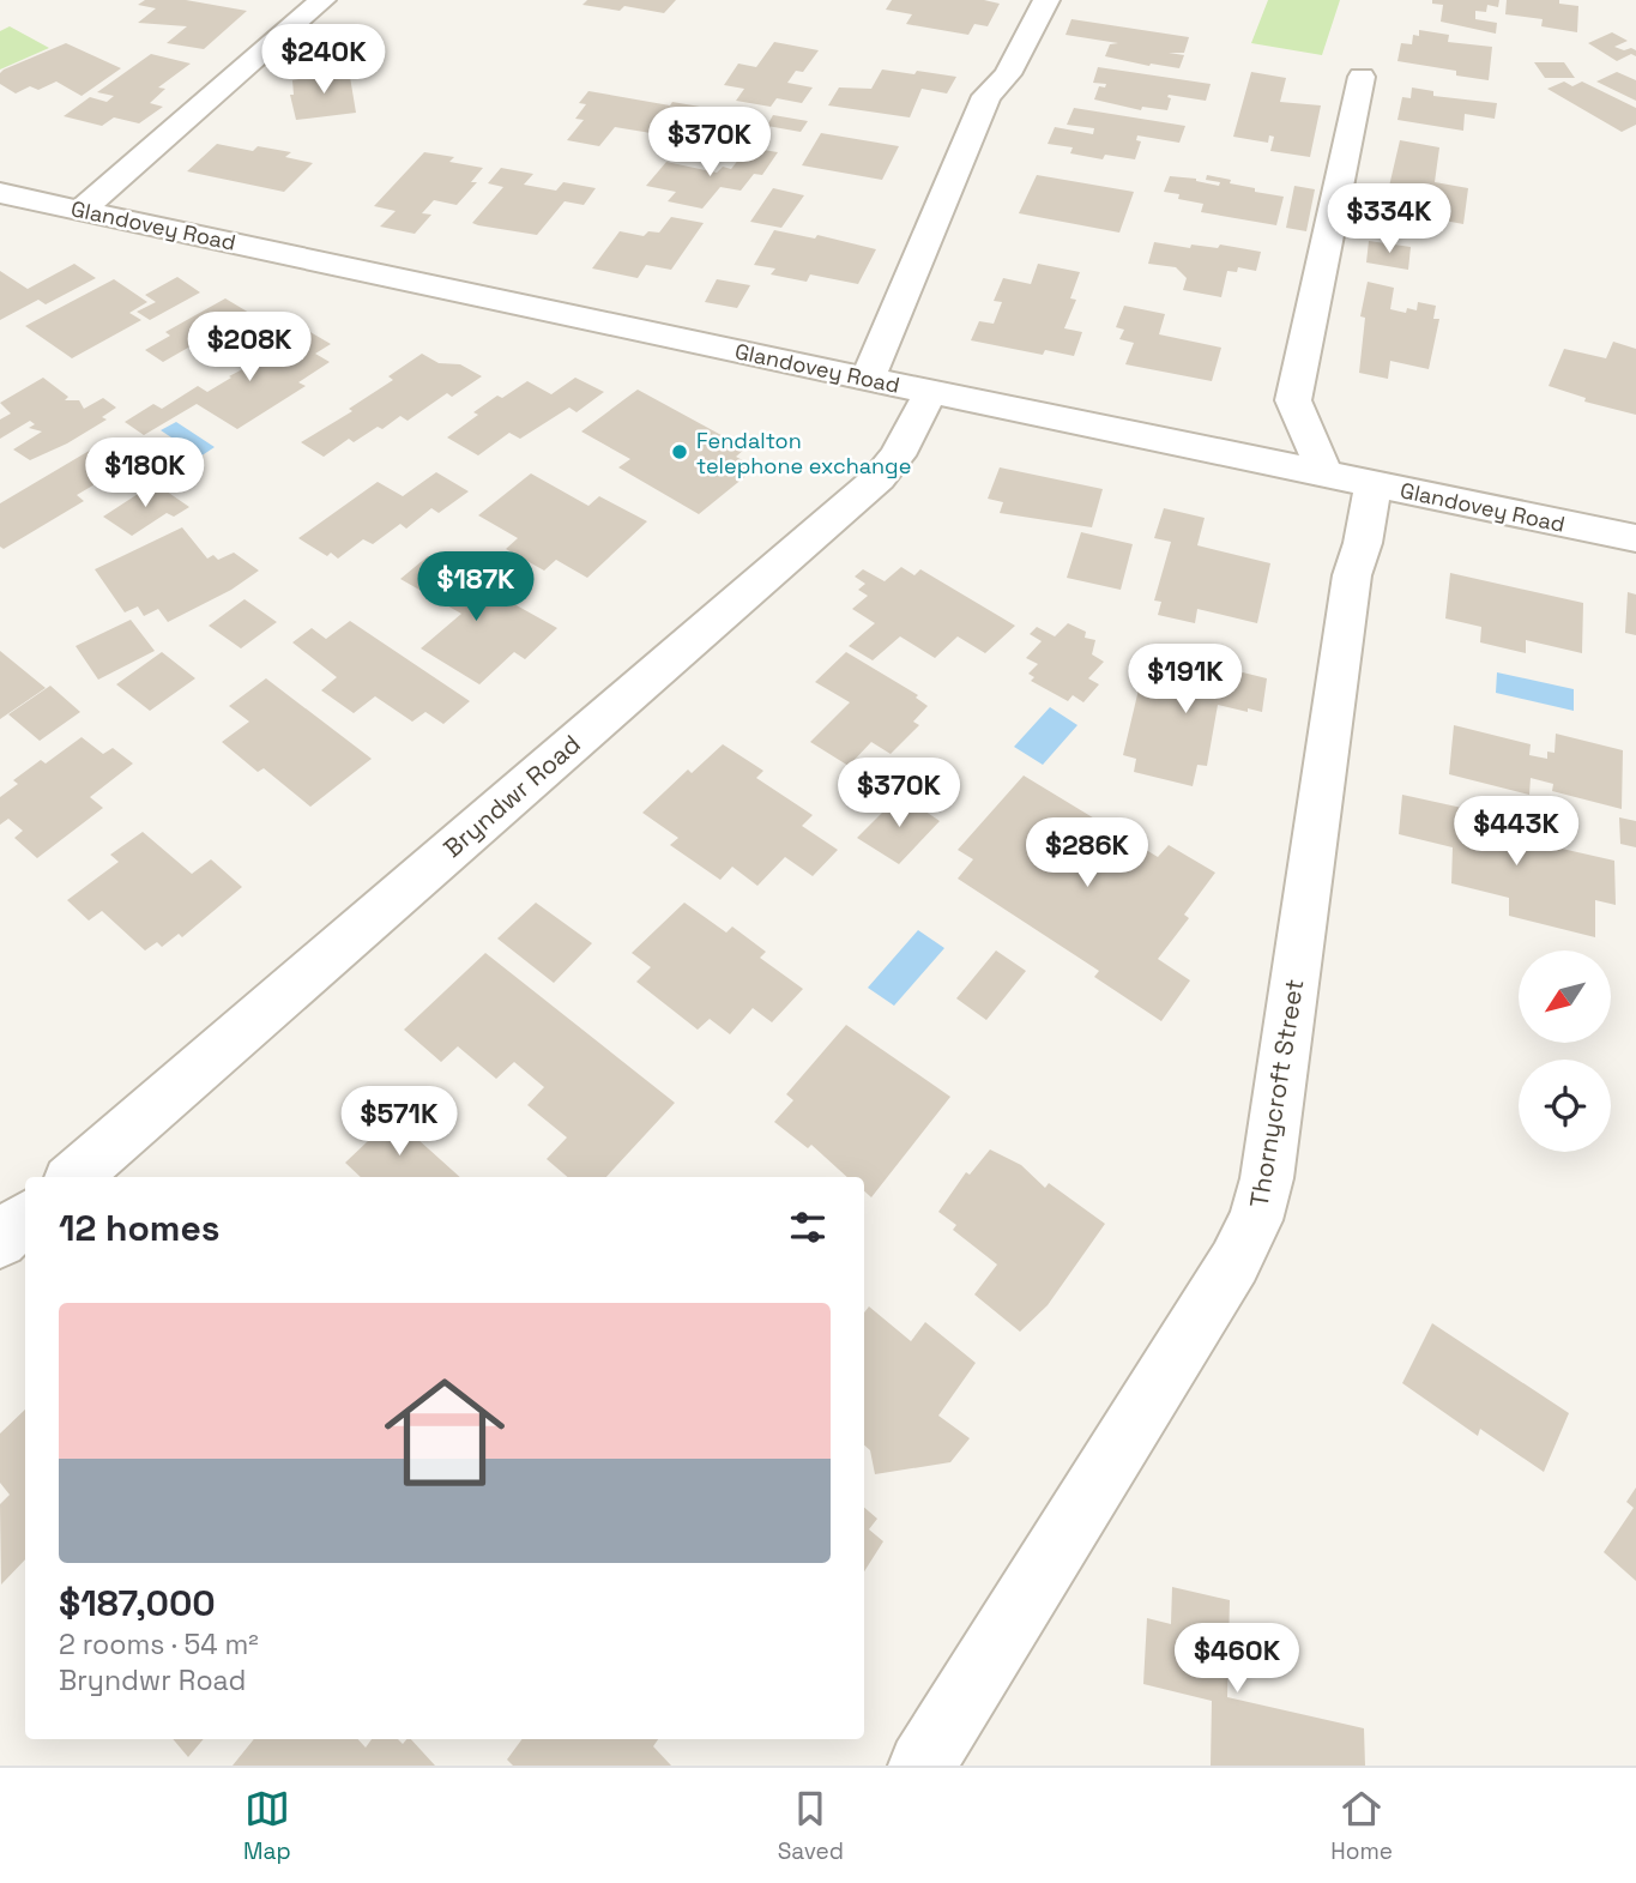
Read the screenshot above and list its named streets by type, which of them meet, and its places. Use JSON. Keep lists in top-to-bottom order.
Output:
{
  "streets": {
    "street": ["Glandovey Road", "Bryndwr Road", "Thornycroft Street"]
  },
  "crossings": [
    ["Glandovey Road", "Bryndwr Road"],
    ["Glandovey Road", "Thornycroft Street"]
  ],
  "places": ["Fendalton telephone exchange"],
  "north": "bottom left",
  "page": {
    "price": [
      "$240K",
      "$370K",
      "$334K",
      "$208K",
      "$180K",
      "$187K",
      "$191K",
      "$370K",
      "$443K",
      "$286K",
      "$571K",
      "$460K"
    ],
    "heading": "12 homes",
    "list": [
      {
        "name": "$187,000",
        "note": "2 rooms · 54 m² · Bryndwr Road"
      }
    ],
    "tabs": ["Map", "Saved", "Home"]
  }
}
